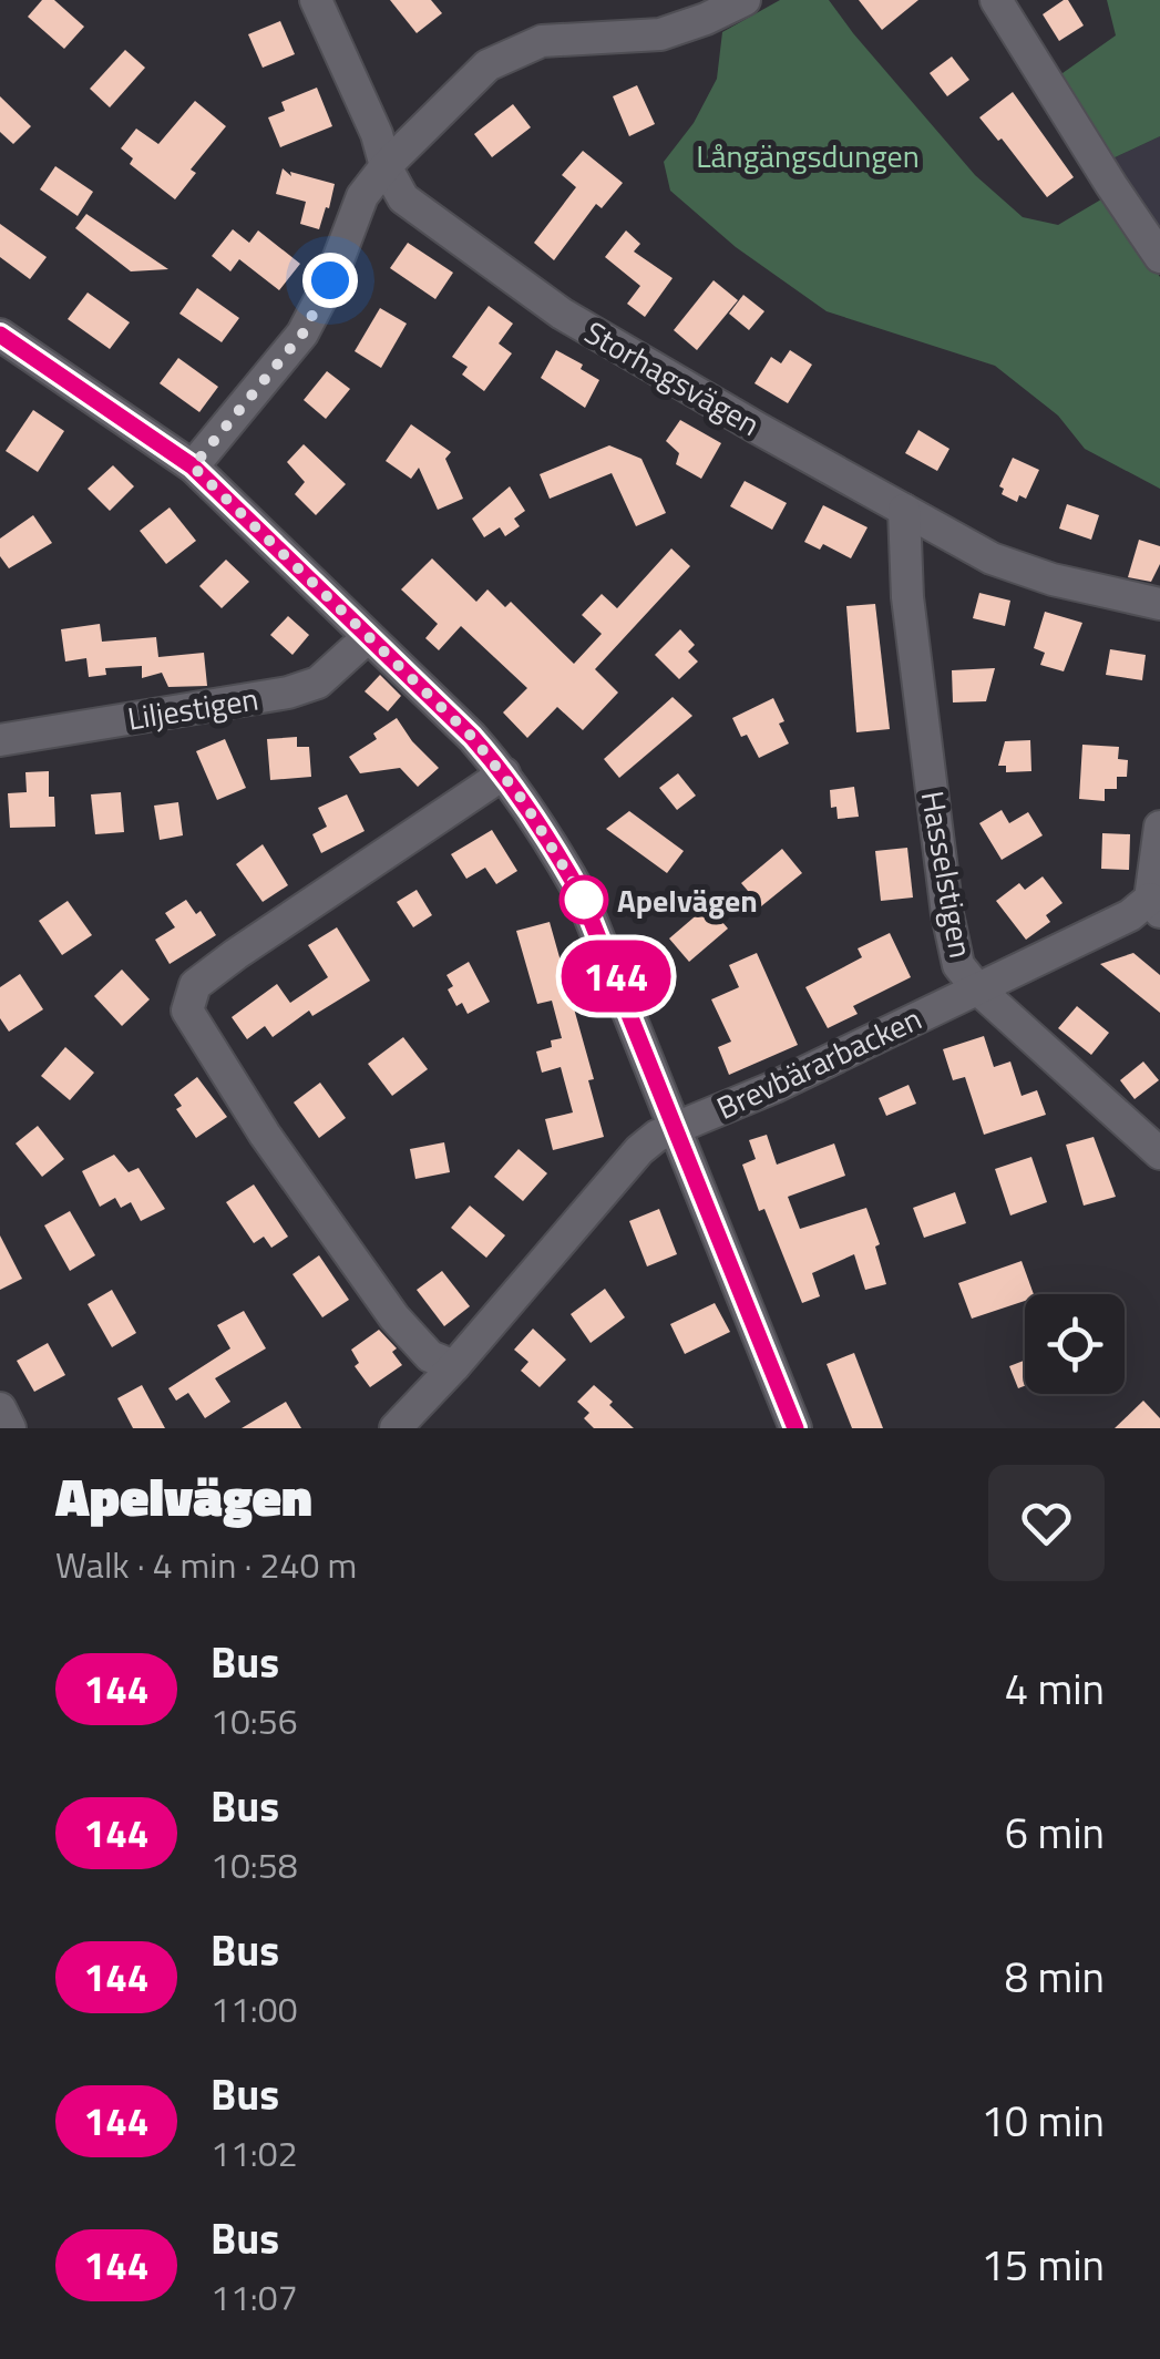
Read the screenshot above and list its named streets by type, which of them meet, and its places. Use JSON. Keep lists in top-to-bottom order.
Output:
{
  "streets": {
    "street": [
      "Storhagsvägen",
      "Liljestigen",
      "Hasselstigen",
      "Brevbärarbacken"
    ]
  },
  "crossings": [
    ["Storhagsvägen", "Hasselstigen"],
    ["Hasselstigen", "Brevbärarbacken"]
  ],
  "parks": ["Långängsdungen"],
  "places": ["Apelvägen"],
  "lines": ["bus line 144"],
  "page": {
    "on_map": "144",
    "heading": ["Apelvägen", "Walk · 4 min · 240 m"],
    "list": [
      {
        "mark": "144",
        "name": "Bus",
        "note": "10:56",
        "value": "4 min"
      },
      {
        "mark": "144",
        "name": "Bus",
        "note": "10:58",
        "value": "6 min"
      },
      {
        "mark": "144",
        "name": "Bus",
        "note": "11:00",
        "value": "8 min"
      },
      {
        "mark": "144",
        "name": "Bus",
        "note": "11:02",
        "value": "10 min"
      },
      {
        "mark": "144",
        "name": "Bus",
        "note": "11:07",
        "value": "15 min"
      }
    ]
  }
}
